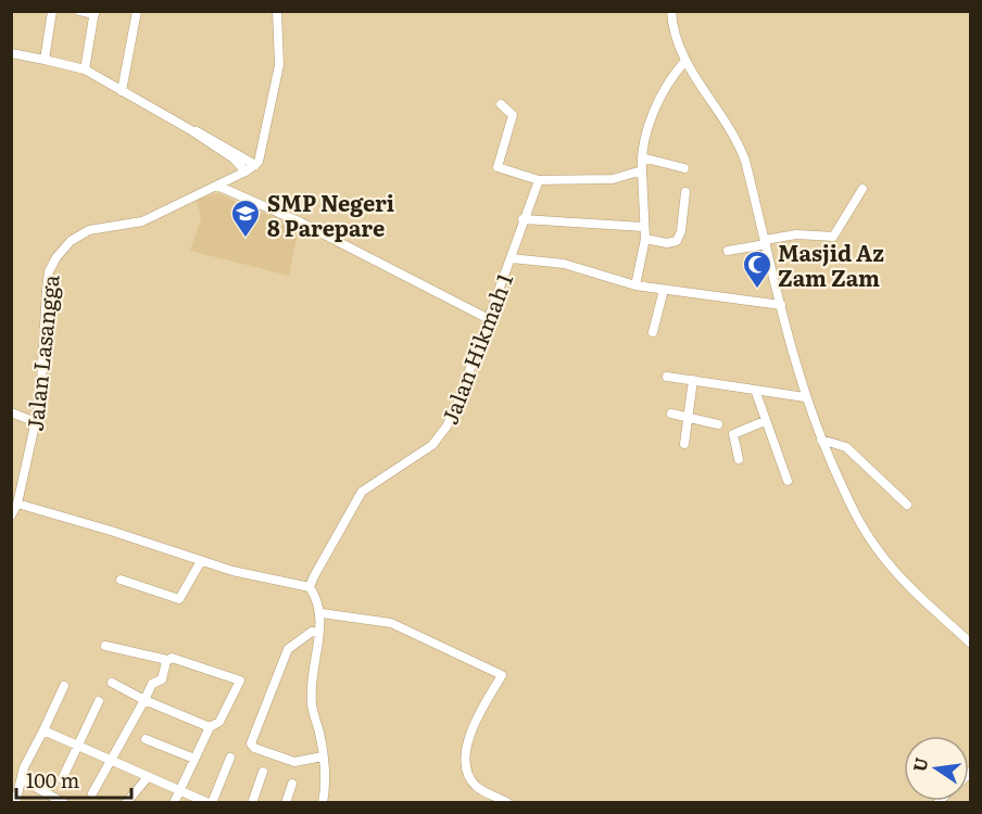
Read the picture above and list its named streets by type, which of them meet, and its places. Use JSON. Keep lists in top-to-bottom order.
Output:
{
  "streets": {
    "street": ["Jalan Hikmah 1", "Jalan Lasangga"]
  },
  "places": {
    "school or university": ["SMP Negeri 8 Parepare"],
    "mosque": ["Masjid Az Zam Zam"]
  },
  "scale_bar": "100 m",
  "north": "left"
}
